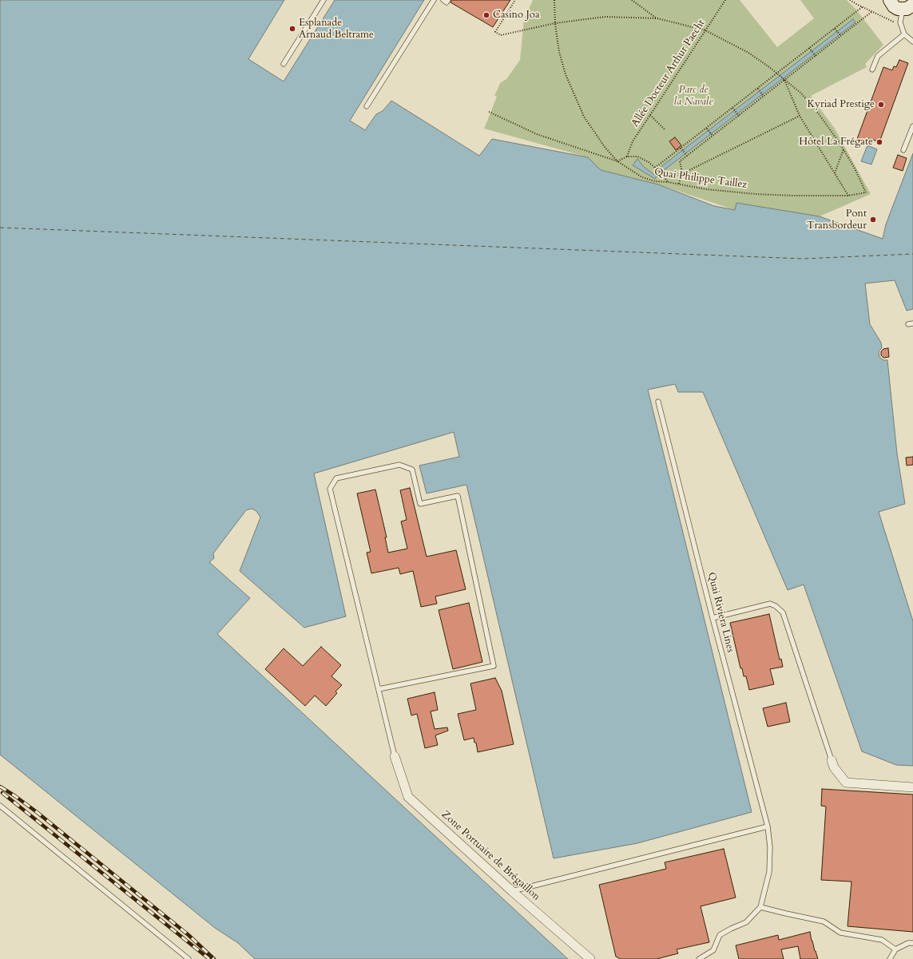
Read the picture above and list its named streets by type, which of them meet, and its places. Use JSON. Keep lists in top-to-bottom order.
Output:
{
  "streets": {
    "street": ["Zone Portuaire de Brégaillon"],
    "lane": ["Quai Riviera Lines"],
    "path": ["Allée Docteur Arthur Paecht", "Quai Philippe Taillez"]
  },
  "parks": ["Parc de la Navale"],
  "places": [
    "Casino Joa",
    "Esplanade Arnaud Beltrame",
    "Kyriad Prestige",
    "Hôtel La Frégate",
    "Pont Transbordeur"
  ]
}
